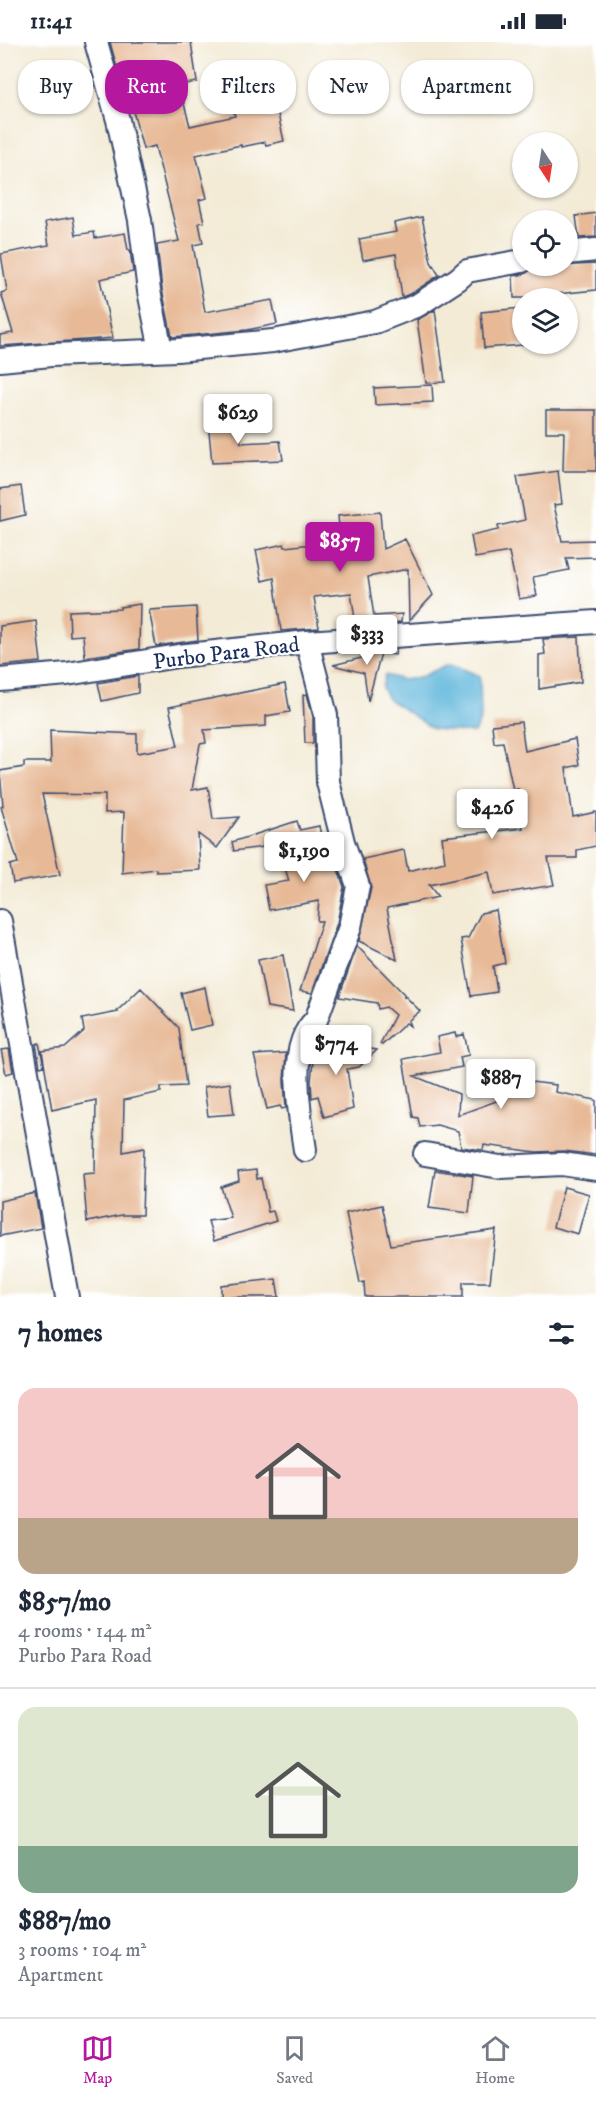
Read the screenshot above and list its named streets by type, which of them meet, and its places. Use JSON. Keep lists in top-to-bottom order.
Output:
{
  "streets": {
    "street": ["Purbo Para Road"]
  },
  "north": "bottom",
  "page": {
    "status": "11:41",
    "chip": [
      "Buy",
      "Rent",
      "Filters",
      "New",
      "Apartment"
    ],
    "price": [
      "$629",
      "$857",
      "$333",
      "$426",
      "$1,190",
      "$774",
      "$887"
    ],
    "heading": "7 homes",
    "list": [
      {
        "name": "$857/mo",
        "note": "4 rooms · 144 m² · Purbo Para Road"
      },
      {
        "name": "$887/mo",
        "note": "3 rooms · 104 m² · Apartment"
      }
    ],
    "tabs": ["Map", "Saved", "Home"]
  }
}
